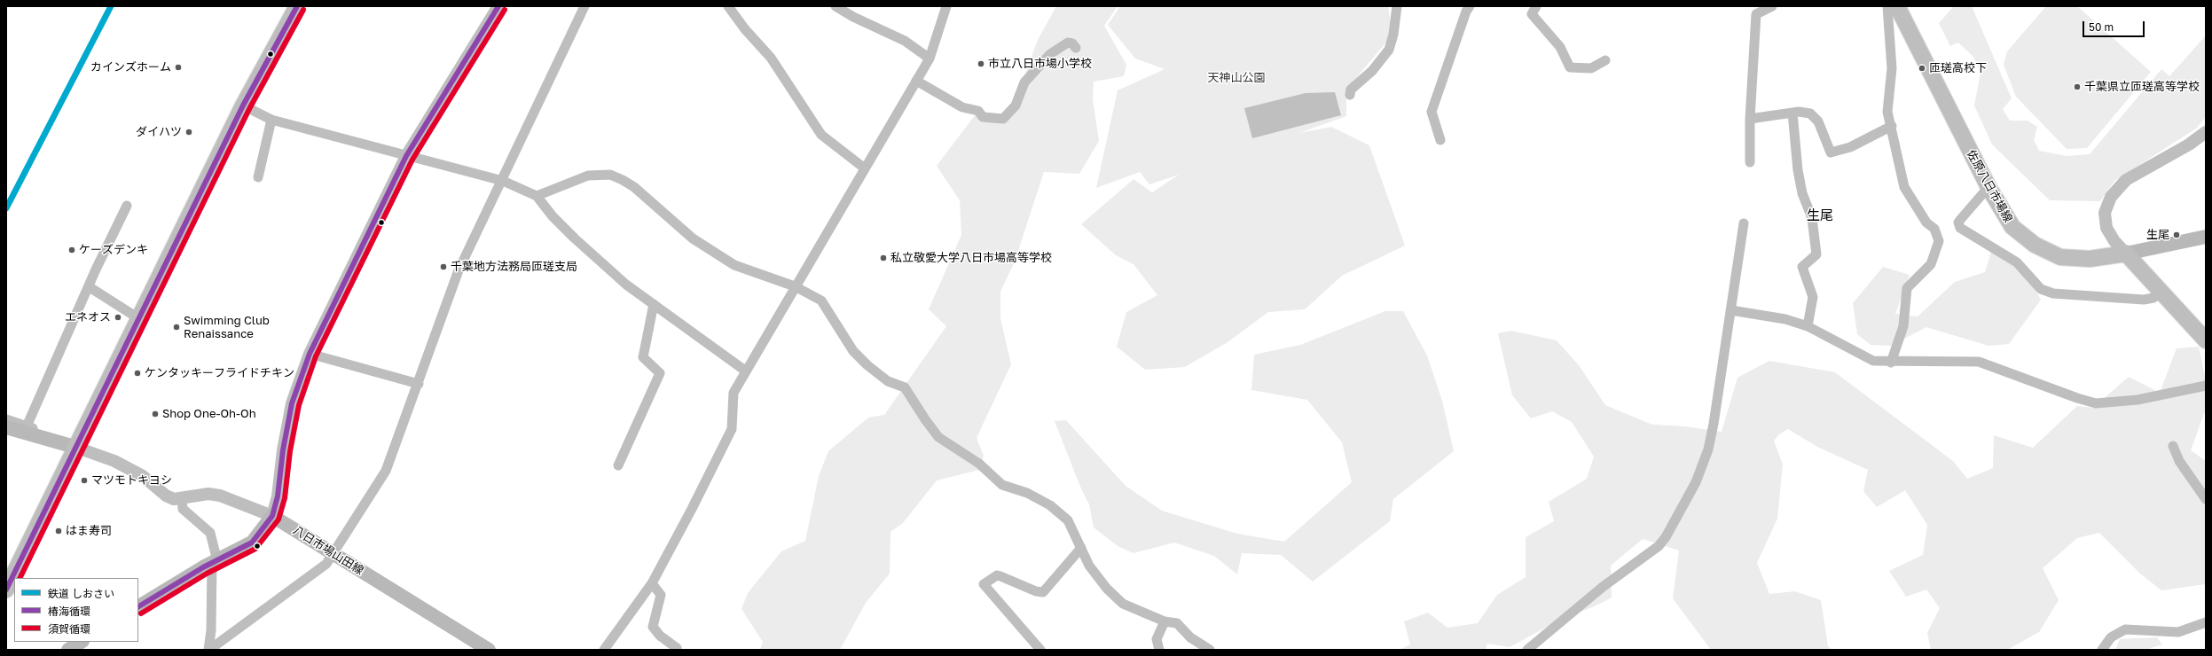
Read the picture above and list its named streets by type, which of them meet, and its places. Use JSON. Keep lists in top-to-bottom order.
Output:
{
  "streets": {
    "main road": ["佐原八日市場線", "八日市場山田線"]
  },
  "districts": ["生尾"],
  "parks": ["天神山公園"],
  "places": [
    "市立八日市場小学校",
    "カインズホーム",
    "匝瑳高校下",
    "千葉県立匝瑳高等学校",
    "ダイハツ",
    "生尾",
    "ケーズデンキ",
    "私立敬愛大学八日市場高等学校",
    "千葉地方法務局匝瑳支局",
    "エネオス",
    "Swimming Club Renaissance",
    "ケンタッキーフライドチキン",
    "Shop One-Oh-Oh",
    "マツモトキヨシ",
    "はま寿司"
  ],
  "lines": ["rail line しおさい", "transit line 椿海循環", "transit line 須賀循環"],
  "legend": ["鉄道 しおさい", "椿海循環", "須賀循環"],
  "scale_bar": "50 m"
}
